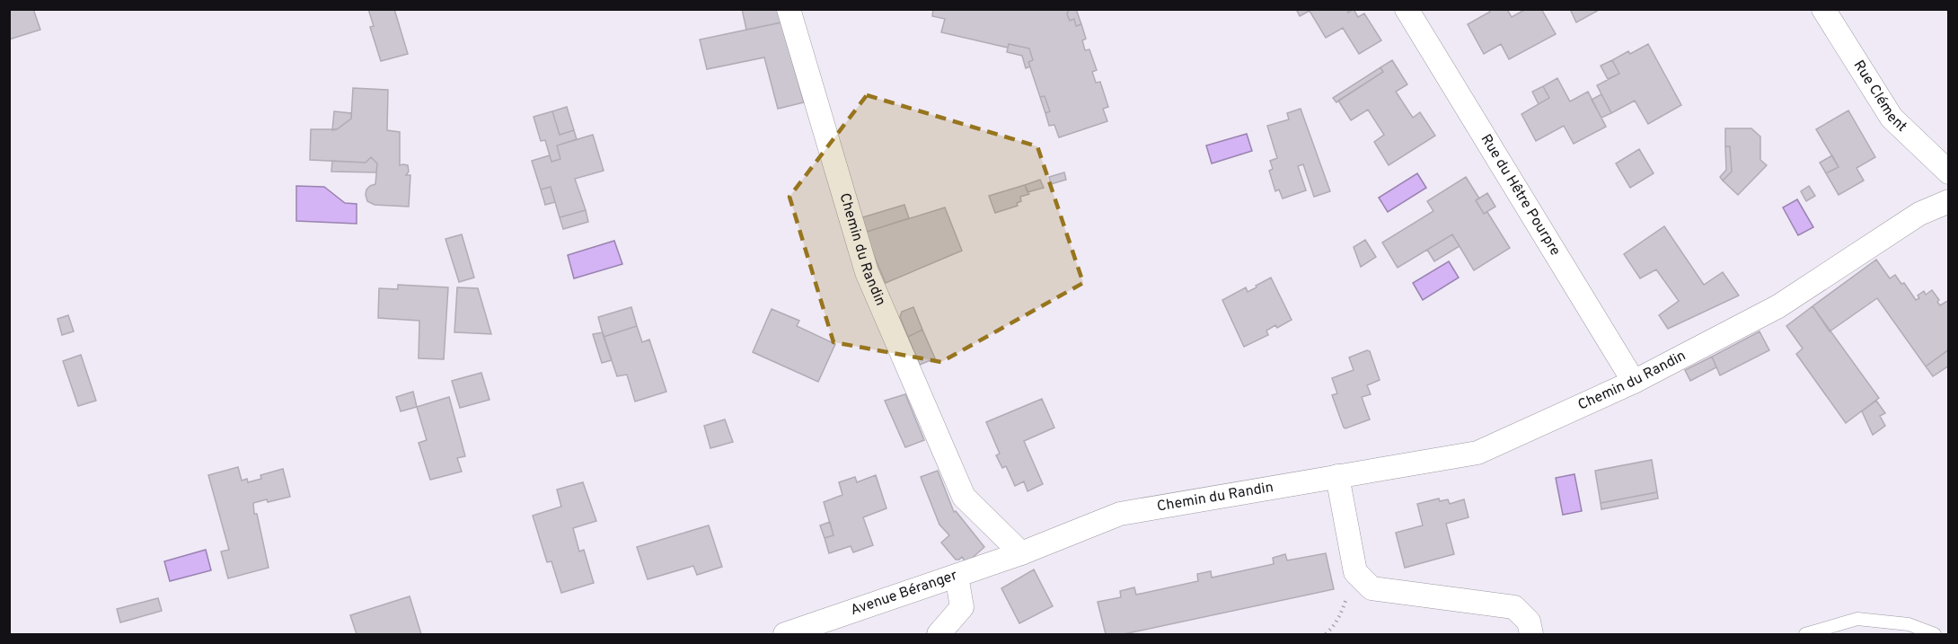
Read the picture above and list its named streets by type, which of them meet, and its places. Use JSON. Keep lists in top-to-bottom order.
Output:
{
  "streets": {
    "street": [
      "Rue Clément",
      "Rue du Hêtre Pourpre",
      "Chemin du Randin",
      "Avenue Béranger"
    ]
  },
  "crossings": [
    ["Rue du Hêtre Pourpre", "Chemin du Randin"],
    ["Chemin du Randin", "Avenue Béranger"]
  ]
}
